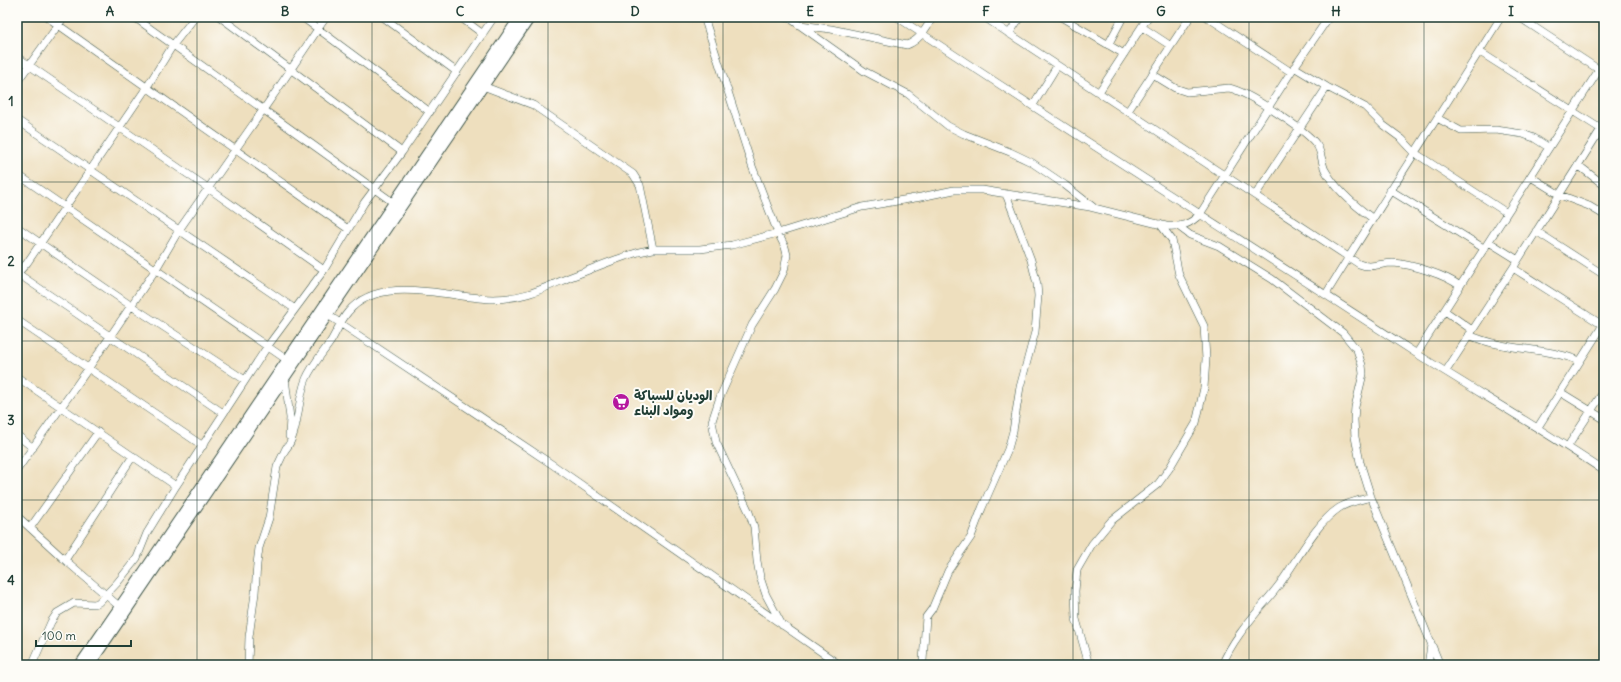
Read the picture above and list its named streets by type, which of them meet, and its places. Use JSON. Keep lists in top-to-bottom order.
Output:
{
  "places": {
    "supermarket": ["الوديان للسباكة ومواد البناء"]
  },
  "scale_bar": "100 m",
  "grid": {
    "columns": [
      "A",
      "B",
      "C",
      "D",
      "E",
      "F",
      "G",
      "H",
      "I"
    ],
    "rows": [
      "1",
      "2",
      "3",
      "4"
    ]
  }
}
